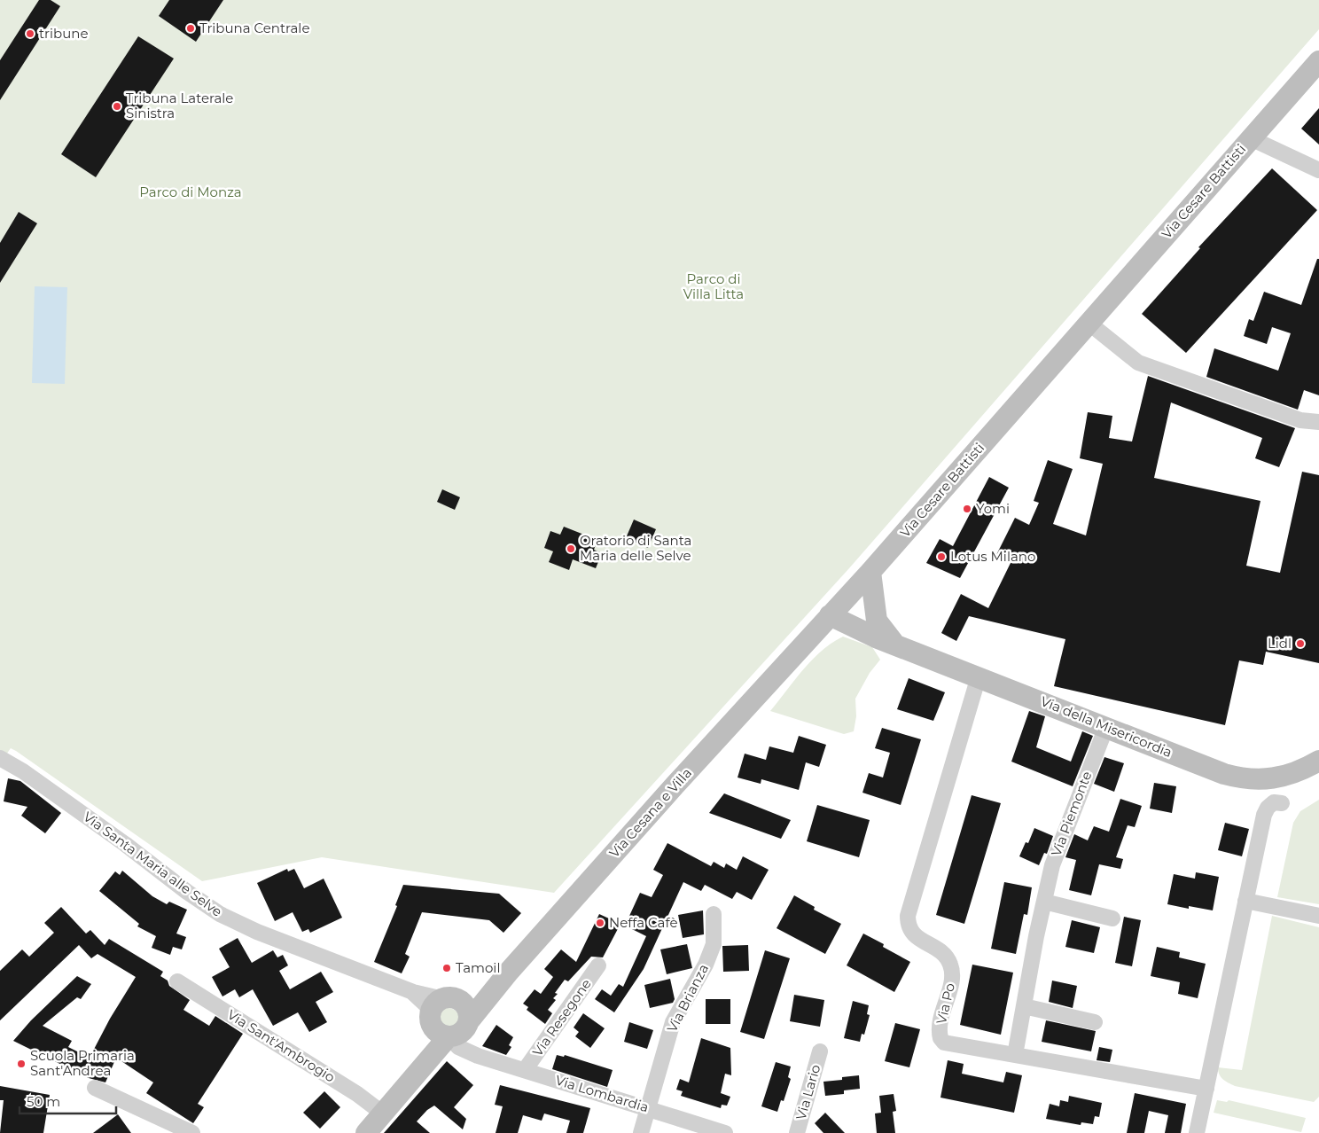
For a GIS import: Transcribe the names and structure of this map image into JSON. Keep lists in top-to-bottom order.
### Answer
{
  "streets": {
    "main road": ["Via Cesare Battisti", "Via della Misericordia", "Via Cesana e Villa"],
    "street": [
      "Via Piemonte",
      "Via Santa Maria alle Selve",
      "Via Brianza",
      "Via Po",
      "Via Resegone",
      "Via Sant'Ambrogio",
      "Via Lario",
      "Via Lombardia"
    ]
  },
  "crossings": [
    ["Via Cesare Battisti", "Via della Misericordia"],
    ["Via Cesare Battisti", "Via Cesana e Villa"],
    ["Via della Misericordia", "Via Piemonte"],
    ["Via della Misericordia", "Via Po"],
    ["Via Cesana e Villa", "Via Santa Maria alle Selve"],
    ["Via Cesana e Villa", "Via Sant'Ambrogio"],
    ["Via Cesana e Villa", "Via Lombardia"],
    ["Via Piemonte", "Via Po"],
    ["Via Santa Maria alle Selve", "Via Lombardia"],
    ["Via Brianza", "Via Lombardia"],
    ["Via Resegone", "Via Lombardia"]
  ],
  "parks": ["Parco di Monza", "Parco di Villa Litta"],
  "places": [
    "Tribuna Centrale",
    "tribune",
    "Tribuna Laterale Sinistra",
    "Yomi",
    "Oratorio di Santa Maria delle Selve",
    "Lotus Milano",
    "Lidl",
    "Neffa Cafè",
    "Tamoil",
    "Scuola Primaria Sant'Andrea"
  ],
  "scale_bar": "50 m"
}
